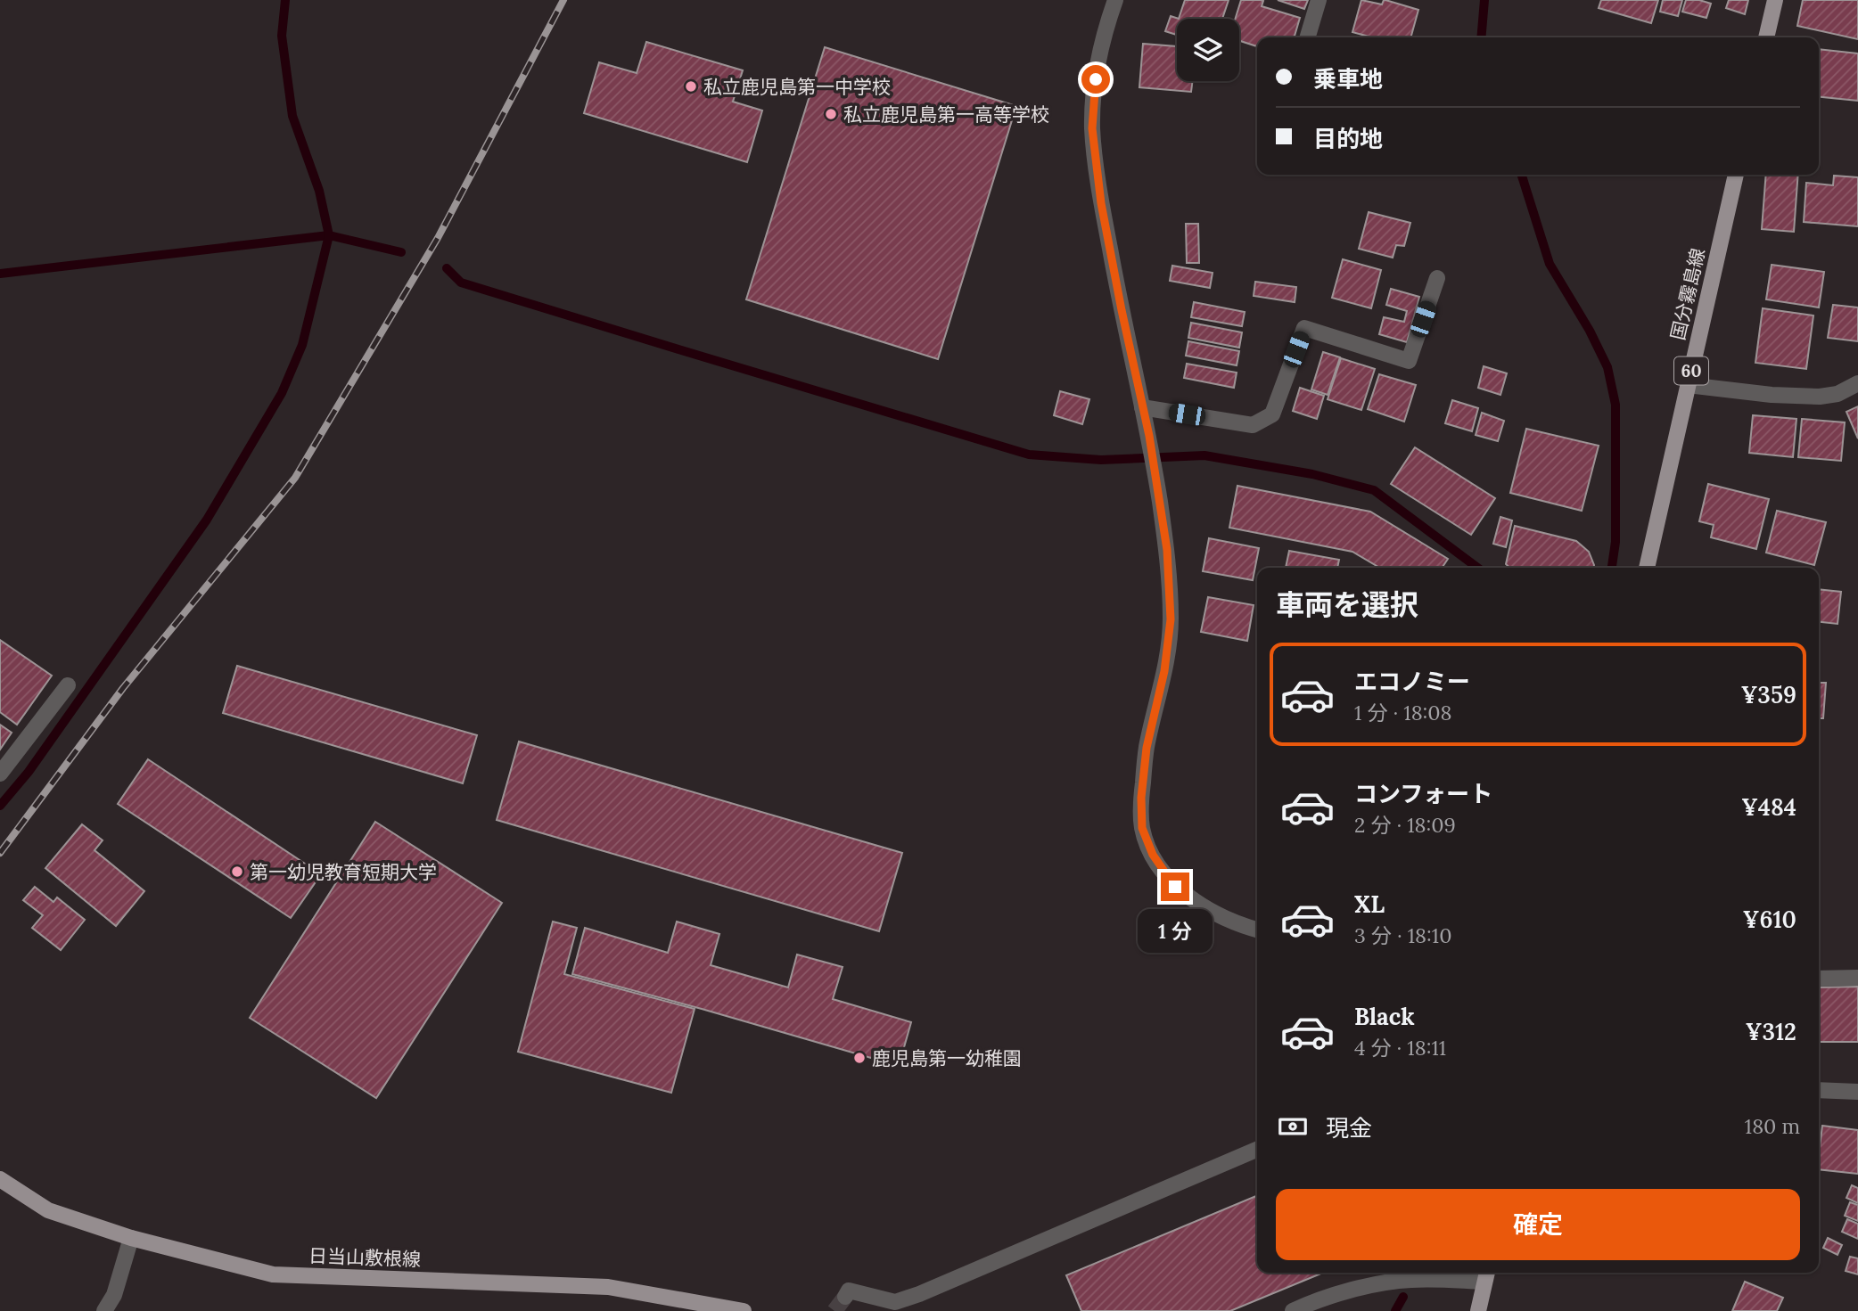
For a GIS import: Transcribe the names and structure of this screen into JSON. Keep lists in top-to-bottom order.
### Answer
{
  "streets": {
    "main road": ["国分霧島線", "60", "日当山敷根線"]
  },
  "places": [
    "私立鹿児島第一中学校",
    "私立鹿児島第一高等学校",
    "第一幼児教育短期大学",
    "鹿児島第一幼稚園"
  ],
  "page": {
    "banner": ["乗車地", "目的地"],
    "heading": "車両を選択",
    "list": [
      {
        "name": "エコノミー",
        "note": "1 分 · 18:08",
        "value": "¥359"
      },
      {
        "name": "コンフォート",
        "note": "2 分 · 18:09",
        "value": "¥484"
      },
      {
        "name": "XL",
        "note": "3 分 · 18:10",
        "value": "¥610"
      },
      {
        "name": "Black",
        "note": "4 分 · 18:11",
        "value": "¥312"
      }
    ],
    "bubble": "1 分",
    "pay": ["現金", "180 m"],
    "buttons": "確定"
  }
}
